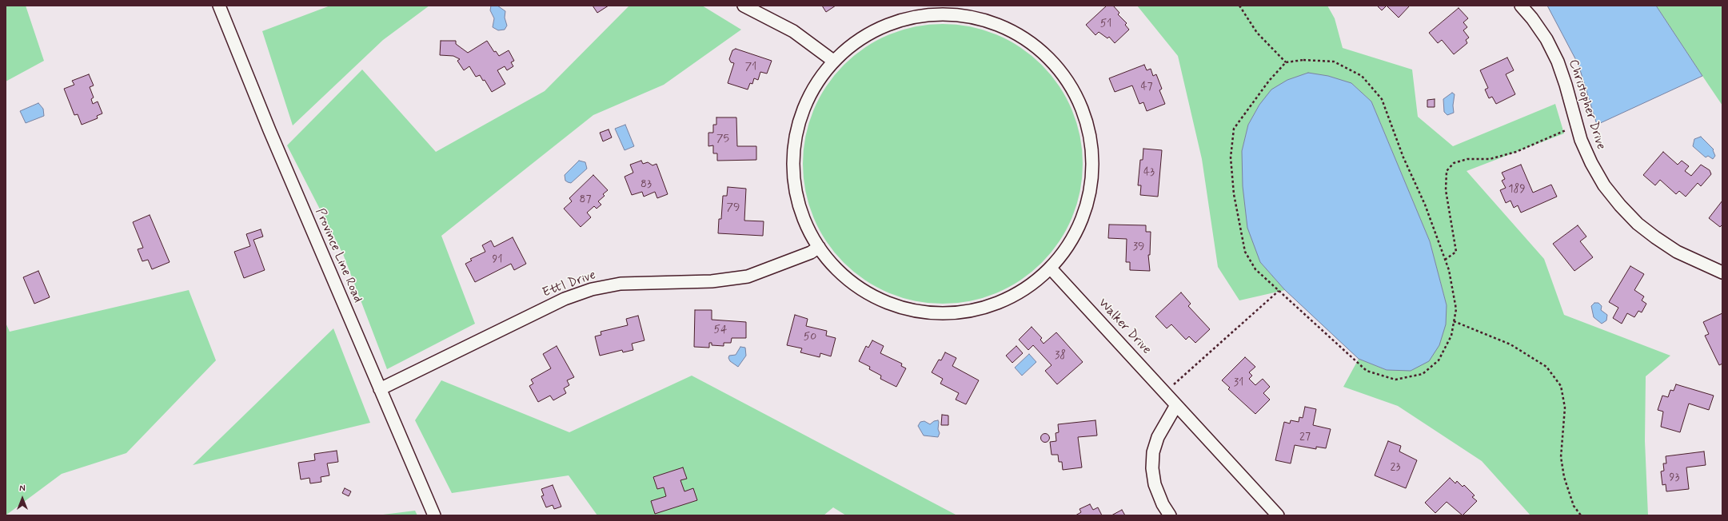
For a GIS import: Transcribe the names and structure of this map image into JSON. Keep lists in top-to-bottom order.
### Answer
{
  "streets": {
    "street": [
      "Christopher Drive",
      "Province Line Road",
      "Ettl Drive",
      "Walker Drive"
    ]
  },
  "crossings": [
    ["Province Line Road", "Ettl Drive"]
  ],
  "house_numbers": [
    "51",
    "71",
    "47",
    "75",
    "43",
    "83",
    "189",
    "87",
    "79",
    "39",
    "91",
    "54",
    "50",
    "38",
    "31",
    "27",
    "23",
    "93"
  ],
  "north": "top"
}
